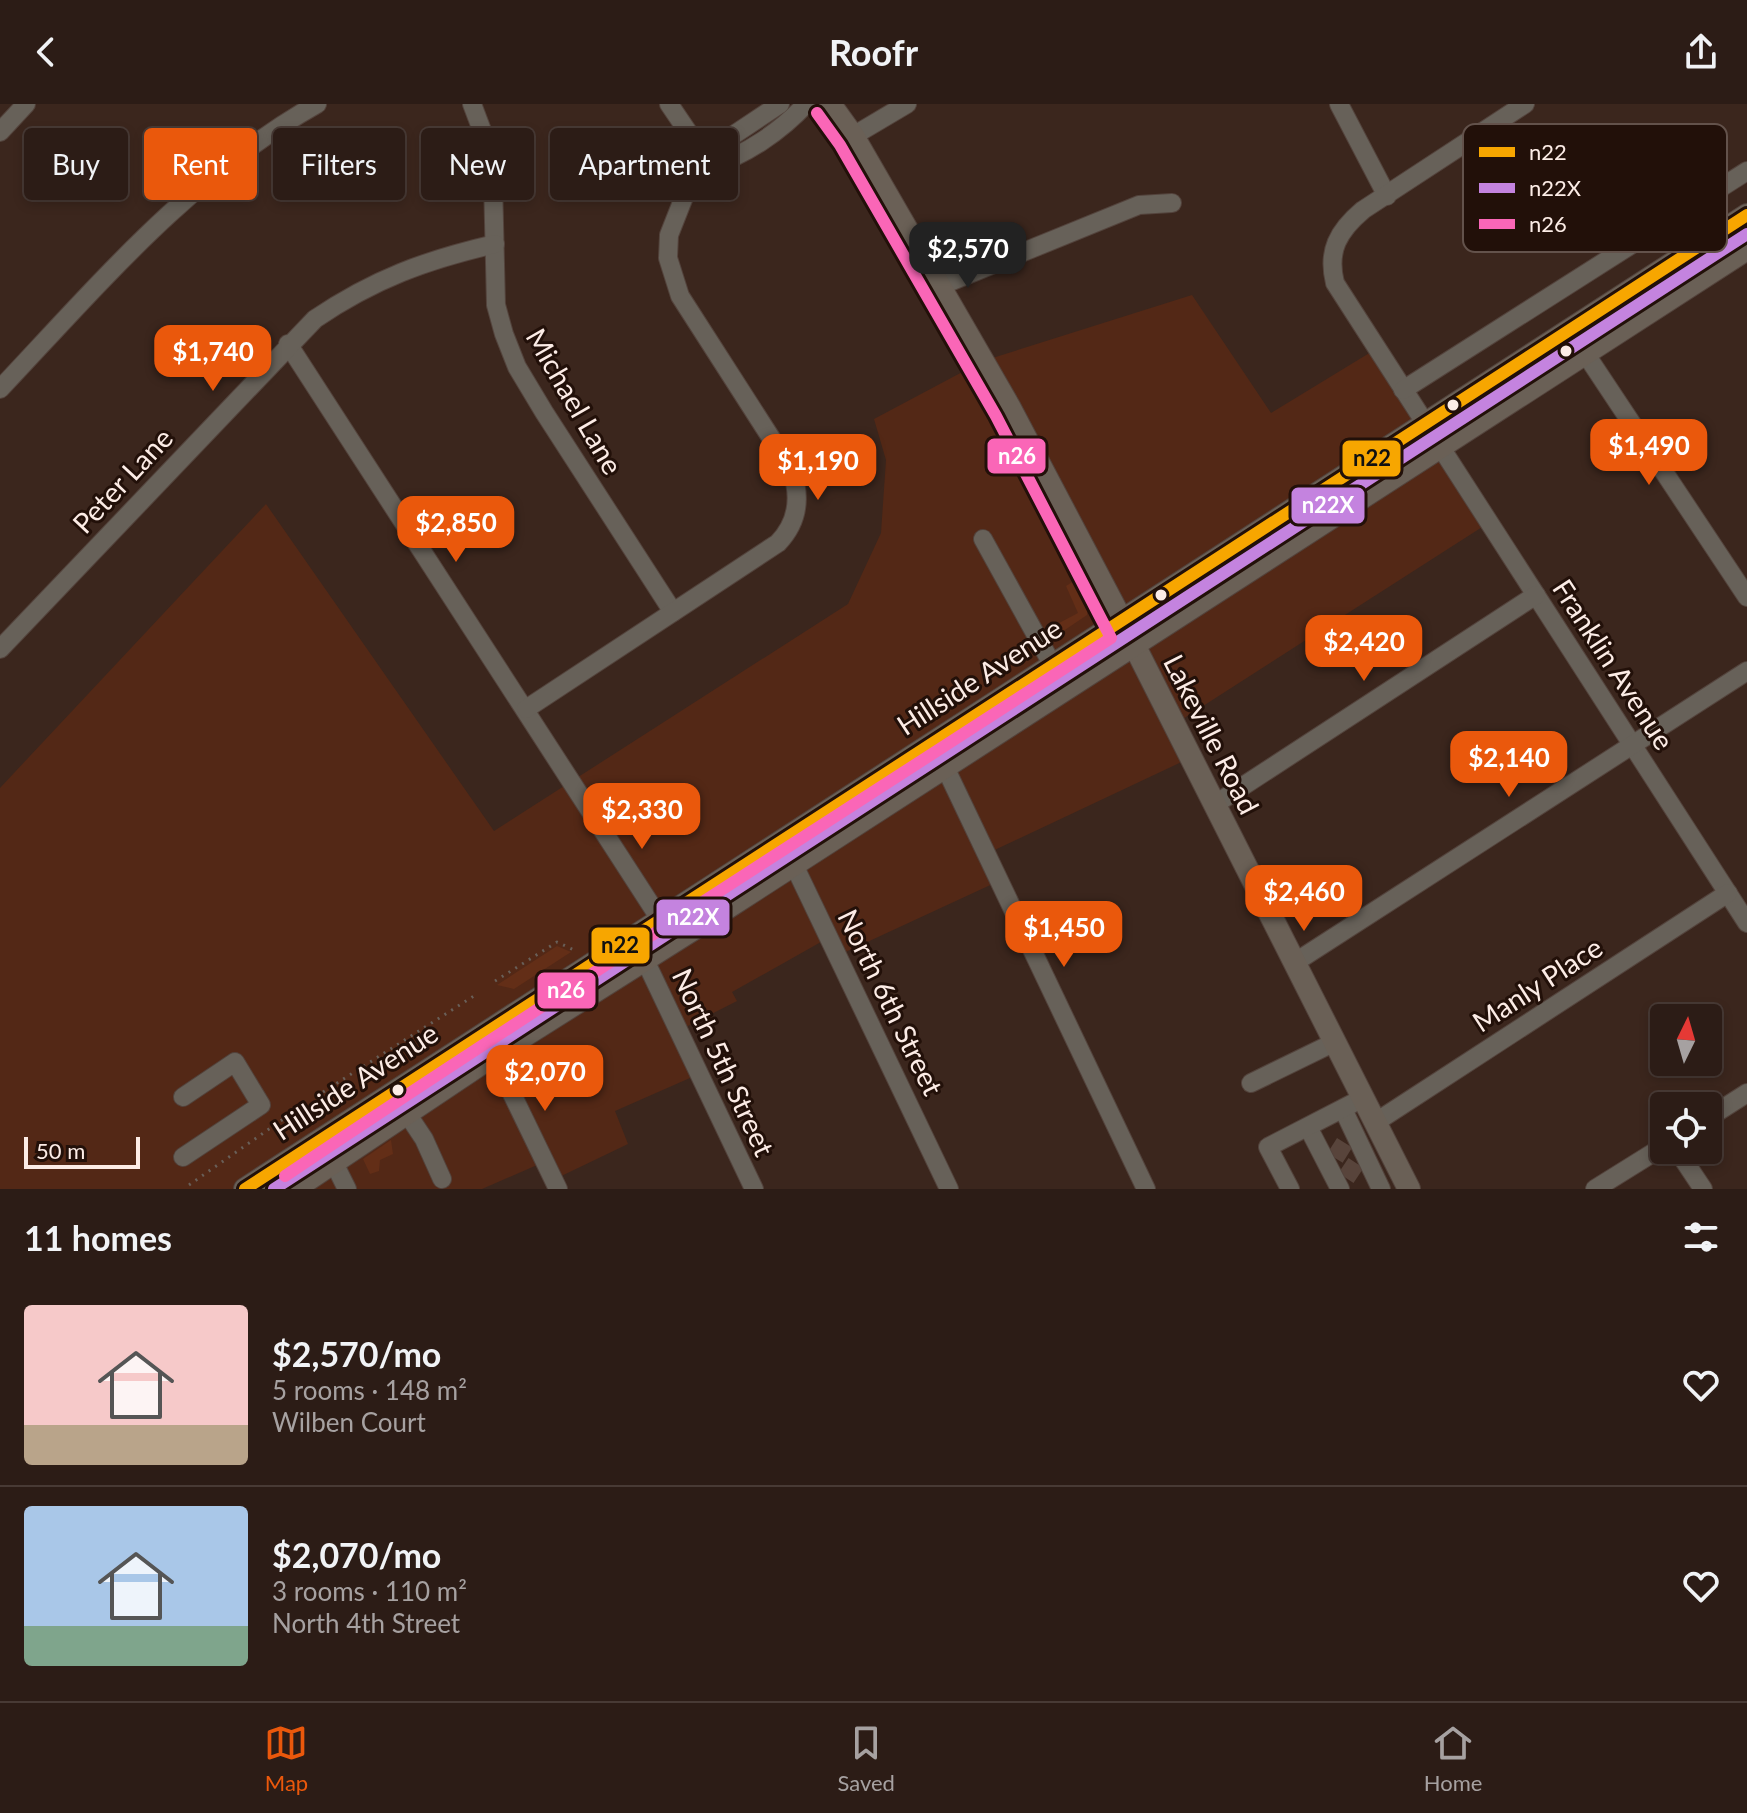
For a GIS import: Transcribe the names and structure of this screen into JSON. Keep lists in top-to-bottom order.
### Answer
{
  "streets": {
    "main road": ["Hillside Avenue", "Lakeville Road"],
    "street": [
      "Michael Lane",
      "Peter Lane",
      "Franklin Avenue",
      "Manly Place",
      "North 6th Street",
      "North 5th Street"
    ]
  },
  "crossings": [
    ["Michael Lane", "Peter Lane"],
    ["Franklin Avenue", "Hillside Avenue"],
    ["Franklin Avenue", "Manly Place"],
    ["Hillside Avenue", "Lakeville Road"],
    ["Hillside Avenue", "North 6th Street"],
    ["Hillside Avenue", "North 5th Street"],
    ["Lakeville Road", "Manly Place"]
  ],
  "lines": ["transit line n26", "transit line n22", "transit line n22X"],
  "legend": ["n22", "n22X", "n26"],
  "scale_bar": "50 m",
  "north": "top",
  "page": {
    "header": "Roofr",
    "chip": [
      "Buy",
      "Rent",
      "Filters",
      "New",
      "Apartment"
    ],
    "price": [
      "$2,570",
      "$1,740",
      "$1,490",
      "$1,190",
      "$2,850",
      "$2,420",
      "$2,140",
      "$2,330",
      "$2,460",
      "$1,450",
      "$2,070"
    ],
    "scale": "50 m",
    "heading": "11 homes",
    "list": [
      {
        "name": "$2,570/mo",
        "note": "5 rooms · 148 m² · Wilben Court"
      },
      {
        "name": "$2,070/mo",
        "note": "3 rooms · 110 m² · North 4th Street"
      }
    ],
    "tabs": ["Map", "Saved", "Home"]
  }
}
